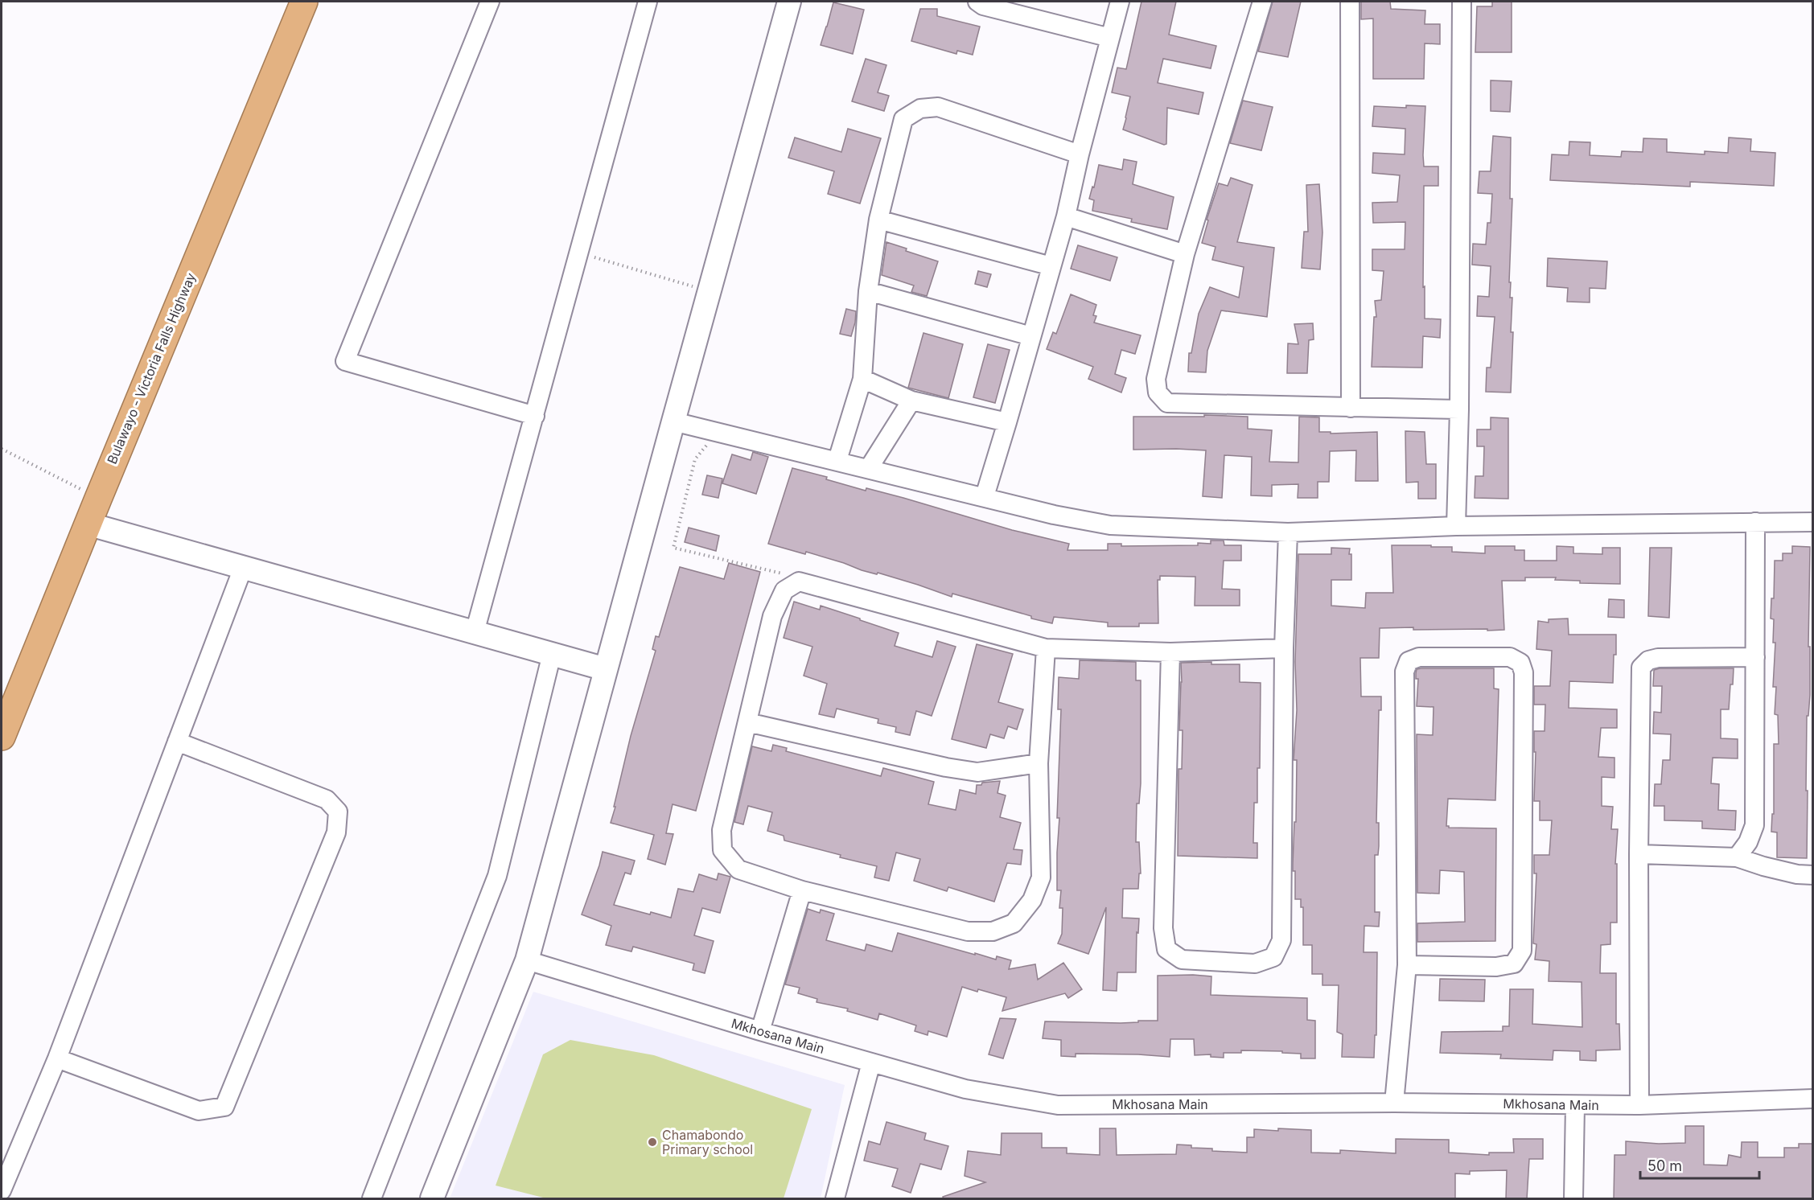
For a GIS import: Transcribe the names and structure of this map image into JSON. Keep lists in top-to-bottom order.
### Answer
{
  "streets": {
    "highway": ["Bulawayo - Victoria Falls Highway"],
    "street": ["Mkhosana Main"]
  },
  "places": ["Chamabondo Primary school"],
  "scale_bar": "50 m"
}
